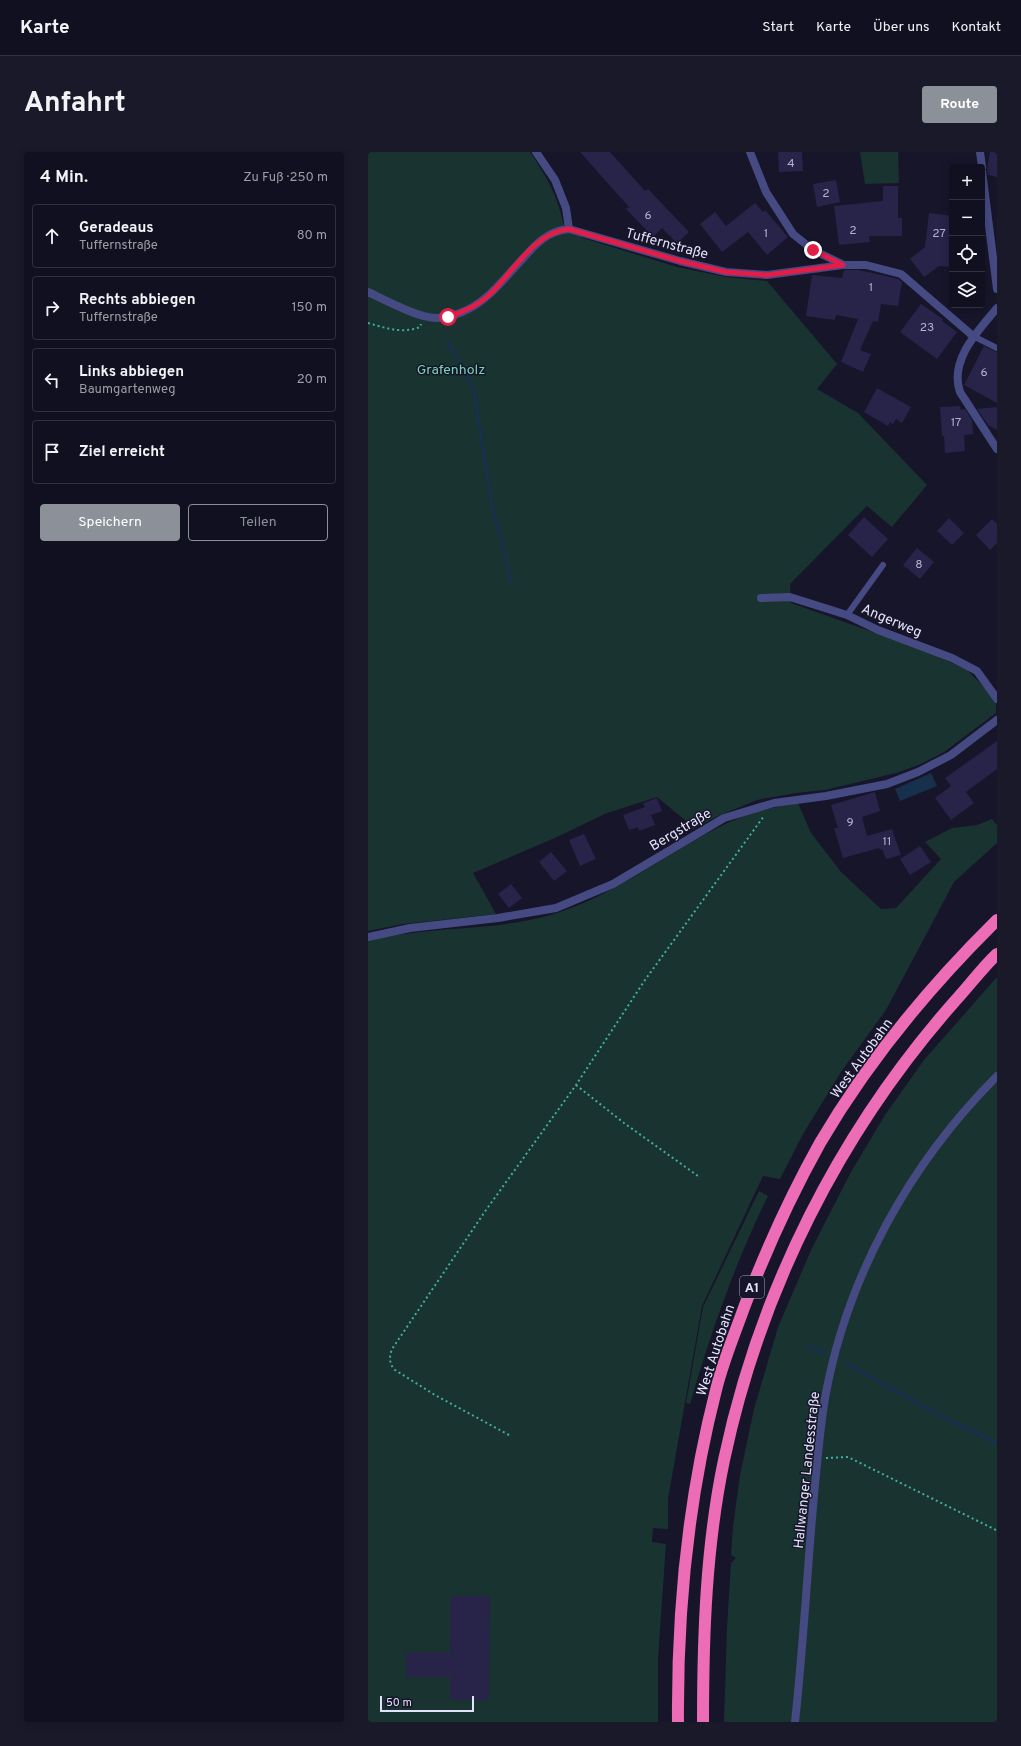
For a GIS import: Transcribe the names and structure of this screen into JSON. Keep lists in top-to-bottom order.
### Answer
{
  "streets": {
    "highway": ["West Autobahn", "A1"],
    "street": [
      "Tuffernstraße",
      "Angerweg",
      "Bergstraße",
      "Hallwanger Landesstraße"
    ]
  },
  "parks": ["Grafenholz"],
  "house_numbers": [
    "4",
    "2",
    "6",
    "2",
    "1",
    "27",
    "1",
    "23",
    "6",
    "17",
    "8",
    "9",
    "11"
  ],
  "scale_bar": "50 m",
  "page": {
    "header": "Karte",
    "nav": [
      "Start",
      "Karte",
      "Über uns",
      "Kontakt"
    ],
    "title": "Anfahrt",
    "buttons": [
      "Route",
      ["Speichern", "Teilen"]
    ],
    "heading": ["4 Min.", "Zu Fuß · 250 m"],
    "map_buttons": ["+", "−"],
    "list": [
      ["Geradeaus", "Tuffernstraße", "80 m"],
      ["Rechts abbiegen", "Tuffernstraße", "150 m"],
      ["Links abbiegen", "Baumgartenweg", "20 m"],
      "Ziel erreicht"
    ],
    "scale": "50 m"
  }
}
